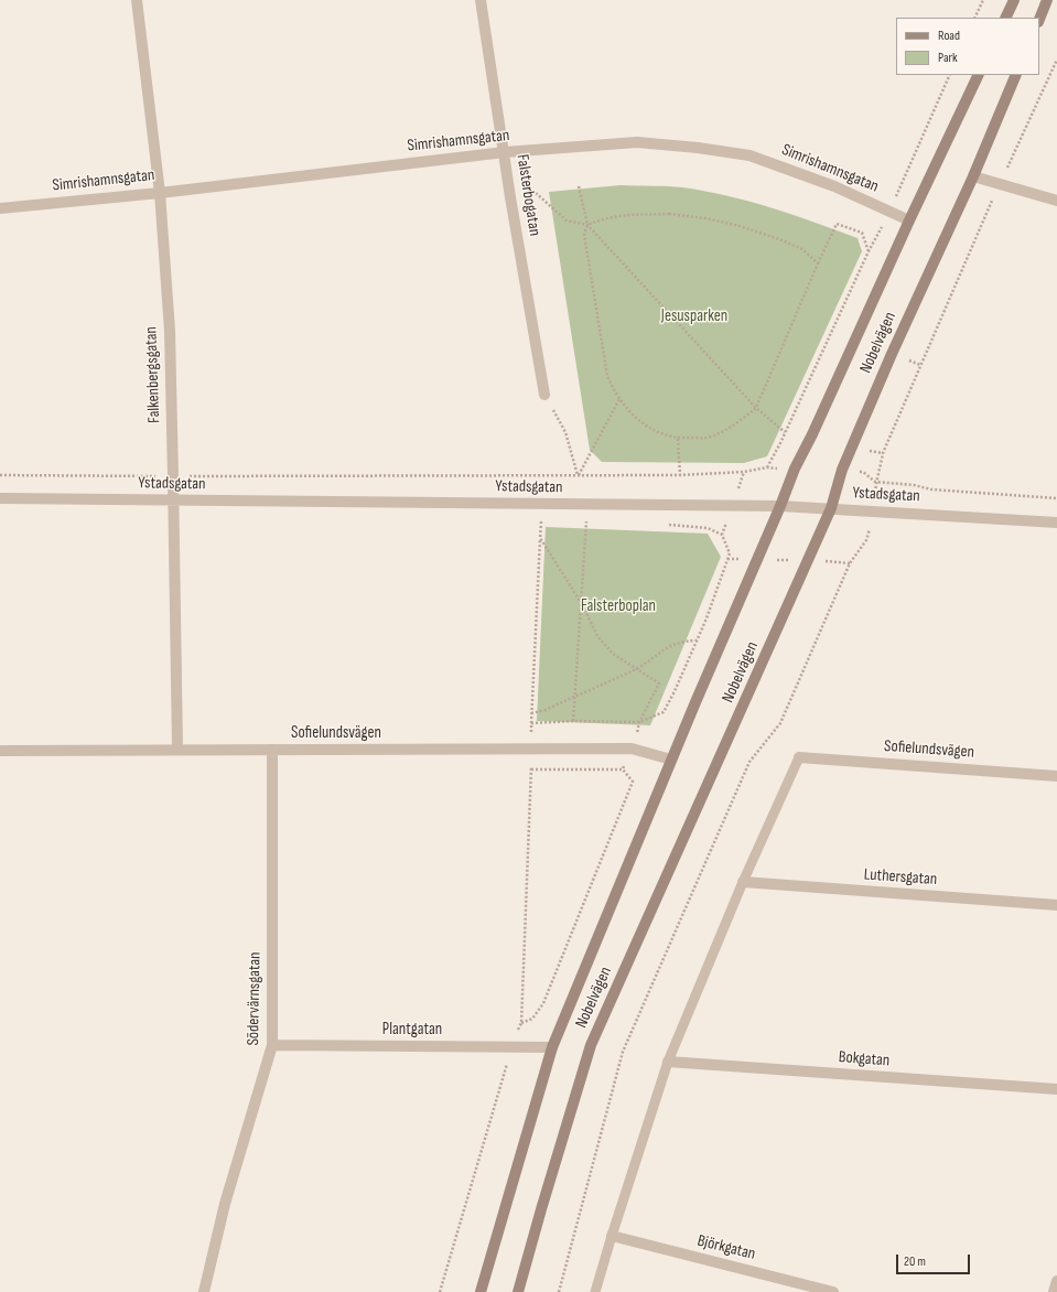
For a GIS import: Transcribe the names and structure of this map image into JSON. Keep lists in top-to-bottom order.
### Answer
{
  "streets": {
    "main road": ["Nobelvägen"],
    "street": [
      "Simrishamnsgatan",
      "Falsterbogatan",
      "Falkenbergsgatan",
      "Ystadsgatan",
      "Sofielundsvägen",
      "Luthersgatan",
      "Södervärnsgatan",
      "Plantgatan",
      "Bokgatan",
      "Björkgatan"
    ]
  },
  "crossings": [
    ["Simrishamnsgatan", "Falsterbogatan"],
    ["Simrishamnsgatan", "Nobelvägen"],
    ["Simrishamnsgatan", "Falkenbergsgatan"],
    ["Nobelvägen", "Ystadsgatan"],
    ["Nobelvägen", "Sofielundsvägen"],
    ["Nobelvägen", "Plantgatan"],
    ["Falkenbergsgatan", "Ystadsgatan"],
    ["Falkenbergsgatan", "Sofielundsvägen"],
    ["Sofielundsvägen", "Södervärnsgatan"],
    ["Södervärnsgatan", "Plantgatan"]
  ],
  "parks": ["Jesusparken", "Falsterboplan"],
  "legend": ["Road", "Park"],
  "scale_bar": "20 m"
}
